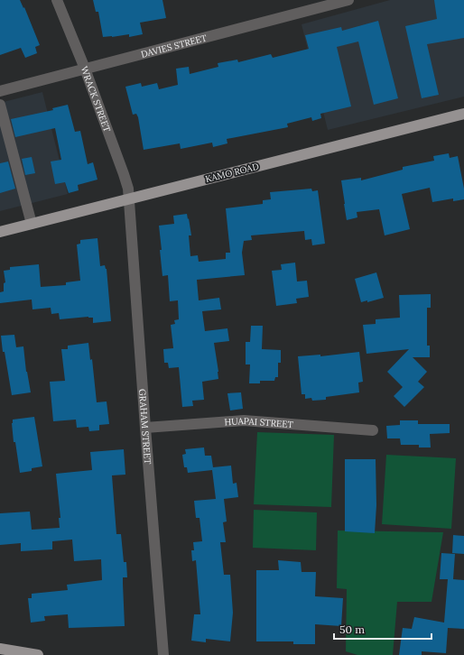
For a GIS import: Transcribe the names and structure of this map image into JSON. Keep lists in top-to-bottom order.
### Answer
{
  "streets": {
    "main road": ["KAMO ROAD"],
    "street": [
      "DAVIES STREET",
      "WRACK STREET",
      "HUAPAI STREET",
      "GRAHAM STREET"
    ]
  },
  "crossings": [
    ["DAVIES STREET", "WRACK STREET"],
    ["WRACK STREET", "KAMO ROAD"],
    ["WRACK STREET", "GRAHAM STREET"],
    ["KAMO ROAD", "GRAHAM STREET"],
    ["HUAPAI STREET", "GRAHAM STREET"]
  ],
  "scale_bar": "50 m"
}
